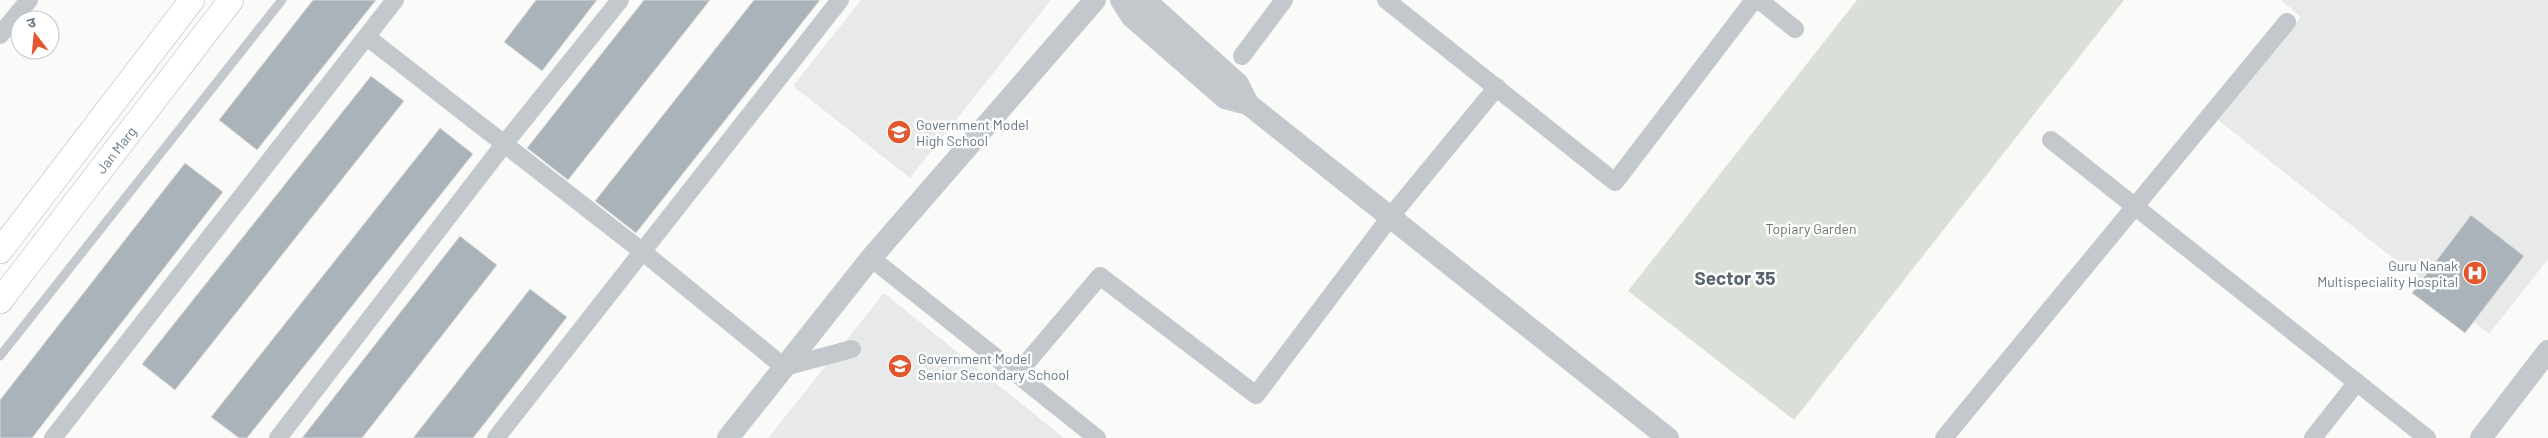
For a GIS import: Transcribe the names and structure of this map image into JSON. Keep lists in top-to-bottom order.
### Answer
{
  "streets": {
    "main road": ["Jan Marg"]
  },
  "districts": ["Sector 35"],
  "parks": ["Topiary Garden"],
  "places": {
    "school or university": ["Government Model High School", "Government Model Senior Secondary School"],
    "hospital": ["Guru Nanak Multispeciality Hospital"]
  },
  "north": "top"
}
